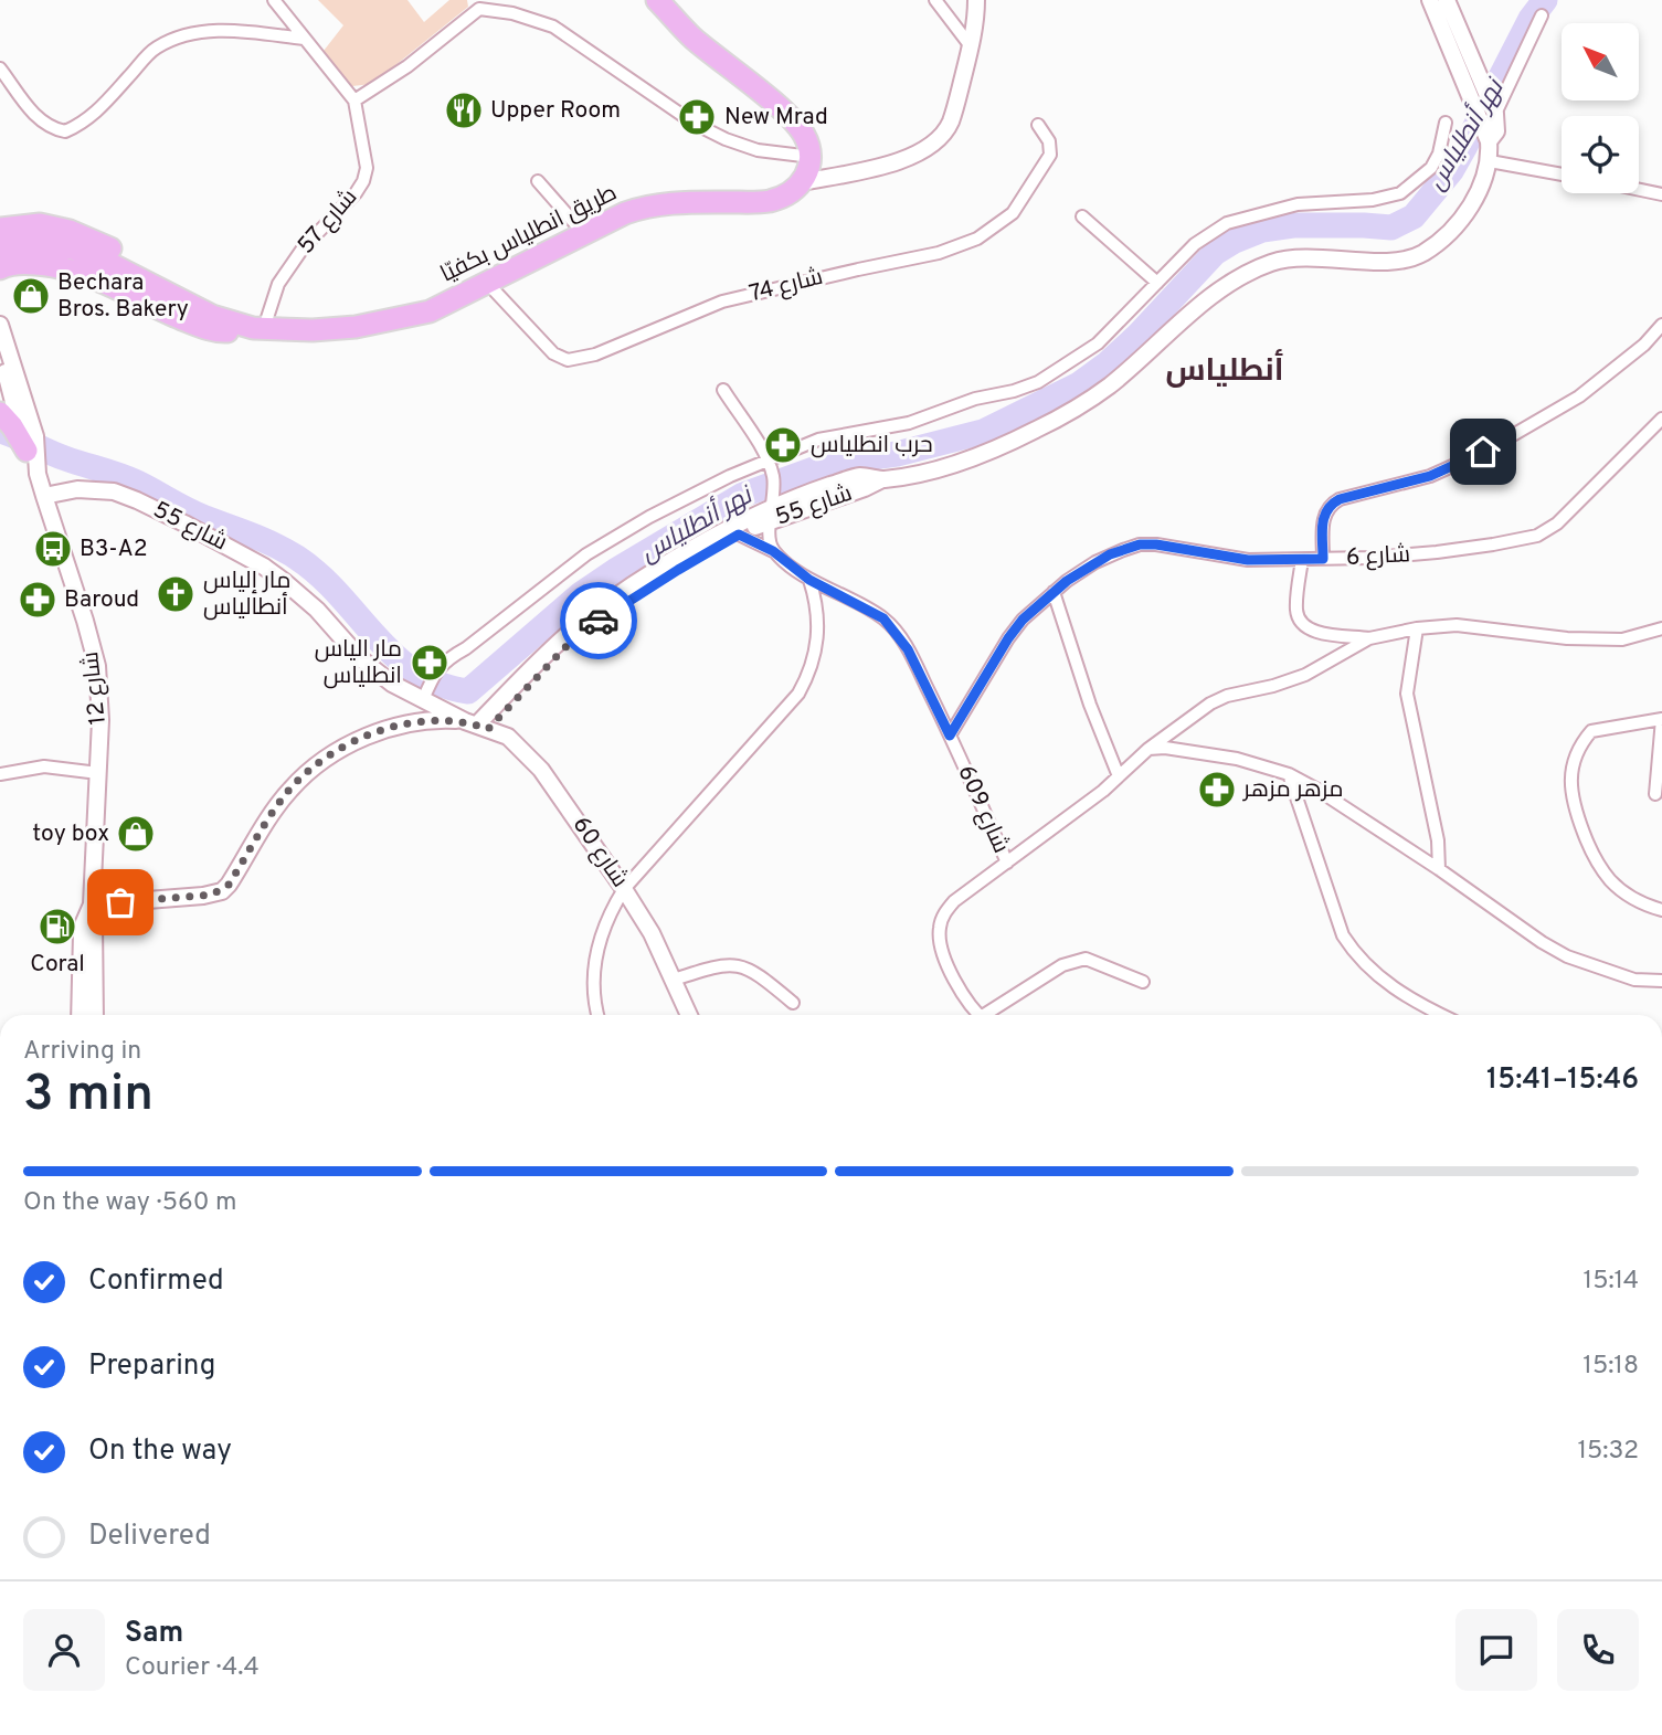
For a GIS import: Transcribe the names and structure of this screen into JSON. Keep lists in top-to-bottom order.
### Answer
{
  "streets": {
    "highway": ["طريق انطلياس بكفيّا"],
    "street": [
      "شارع 57",
      "شارع 74",
      "شارع 55",
      "شارع 6",
      "شارع 12",
      "شارع 609",
      "شارع 60"
    ]
  },
  "crossings": [
    ["شارع 57", "طريق انطلياس بكفيّا"],
    ["طريق انطلياس بكفيّا", "شارع 74"],
    ["شارع 55", "شارع 12"],
    ["شارع 55", "شارع 609"],
    ["شارع 55", "شارع 60"],
    ["شارع 6", "شارع 609"]
  ],
  "districts": ["أنطلياس"],
  "water": ["نهر أنطلياس"],
  "places": {
    "restaurant": ["Upper Room"],
    "pharmacy": [
      "New Mrad",
      "حرب انطلياس",
      "Baroud",
      "مار الياس انطلياس",
      "مزهر مزهر"
    ],
    "shop": ["Bechara Bros. Bakery", "toy box"],
    "bus stop": ["B3-A2"],
    "church": ["مار إلياس أنطالياس"],
    "fuel station": ["Coral"]
  },
  "north": "top left",
  "page": {
    "heading": ["3 min", "Arriving in", "15:41–15:46"],
    "panel": ["Sam", "Courier · 4.4"],
    "bar": "On the way · 560 m",
    "list": [
      ["Confirmed", "15:14"],
      ["Preparing", "15:18"],
      ["On the way", "15:32"],
      "Delivered"
    ]
  }
}
